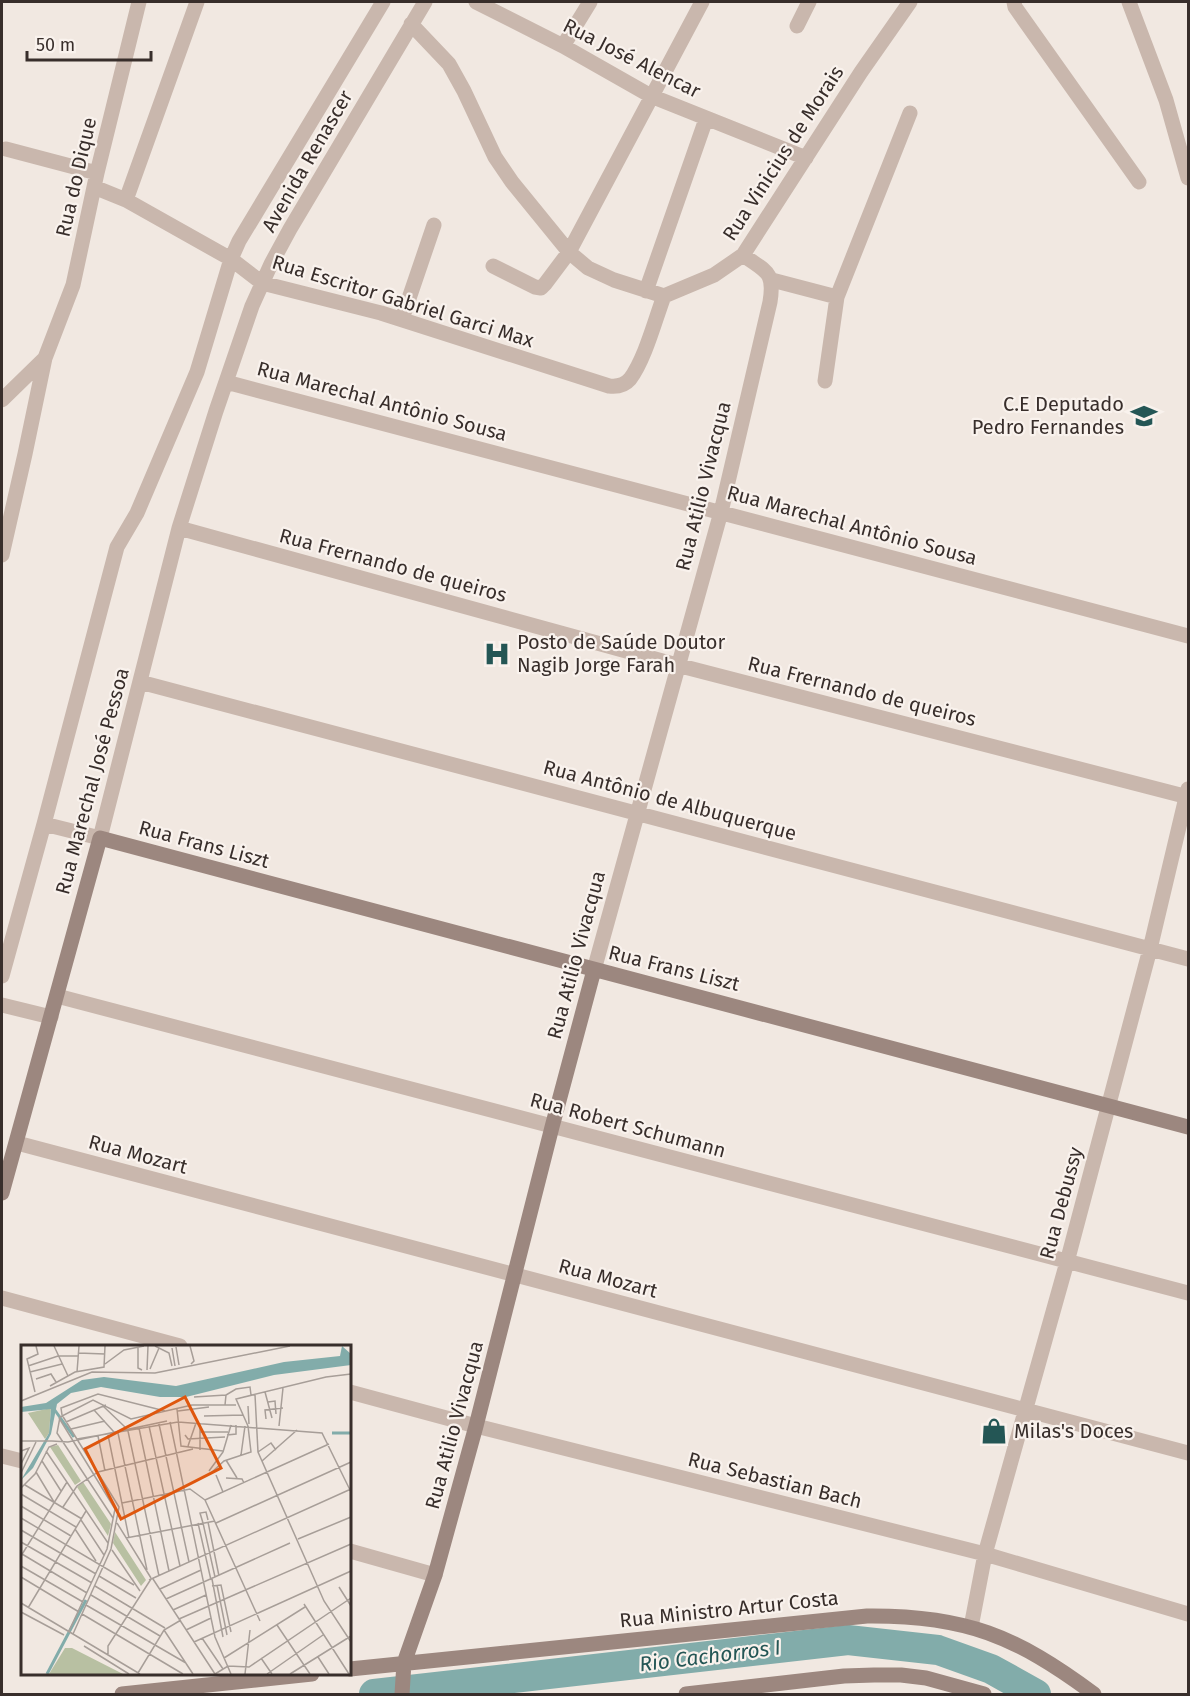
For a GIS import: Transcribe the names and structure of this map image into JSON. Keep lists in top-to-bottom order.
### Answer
{
  "streets": {
    "street": [
      "Rua José Alencar",
      "Rua Vinicius de Morais",
      "Avenida Renascer",
      "Rua do Dique",
      "Rua Escritor Gabriel Garci Max",
      "Rua Marechal Antônio Sousa",
      "Rua Atilio Vivacqua",
      "Rua Frernando de queiros",
      "Rua Marechal José Pessoa",
      "Rua Antônio de Albuquerque",
      "Rua Frans Liszt",
      "Rua Robert Schumann",
      "Rua Mozart",
      "Rua Debussy",
      "Rua Sebastian Bach",
      "Rua Ministro Artur Costa"
    ]
  },
  "crossings": [
    ["Rua José Alencar", "Rua Vinicius de Morais"],
    ["Rua Vinicius de Morais", "Rua Escritor Gabriel Garci Max"],
    ["Avenida Renascer", "Rua Escritor Gabriel Garci Max"],
    ["Avenida Renascer", "Rua Marechal Antônio Sousa"],
    ["Avenida Renascer", "Rua Marechal José Pessoa"],
    ["Rua do Dique", "Rua Escritor Gabriel Garci Max"],
    ["Rua Marechal Antônio Sousa", "Rua Atilio Vivacqua"],
    ["Rua Marechal Antônio Sousa", "Rua Marechal José Pessoa"],
    ["Rua Atilio Vivacqua", "Rua Frernando de queiros"],
    ["Rua Atilio Vivacqua", "Rua Antônio de Albuquerque"],
    ["Rua Atilio Vivacqua", "Rua Frans Liszt"],
    ["Rua Atilio Vivacqua", "Rua Robert Schumann"],
    ["Rua Atilio Vivacqua", "Rua Mozart"],
    ["Rua Atilio Vivacqua", "Rua Sebastian Bach"],
    ["Rua Atilio Vivacqua", "Rua Ministro Artur Costa"],
    ["Rua Frernando de queiros", "Rua Marechal José Pessoa"],
    ["Rua Frernando de queiros", "Rua Debussy"],
    ["Rua Marechal José Pessoa", "Rua Antônio de Albuquerque"],
    ["Rua Marechal José Pessoa", "Rua Frans Liszt"],
    ["Rua Marechal José Pessoa", "Rua Robert Schumann"],
    ["Rua Marechal José Pessoa", "Rua Mozart"],
    ["Rua Antônio de Albuquerque", "Rua Debussy"],
    ["Rua Frans Liszt", "Rua Debussy"],
    ["Rua Robert Schumann", "Rua Debussy"],
    ["Rua Mozart", "Rua Debussy"],
    ["Rua Debussy", "Rua Sebastian Bach"],
    ["Rua Debussy", "Rua Ministro Artur Costa"]
  ],
  "water": ["Rio Cachorros I"],
  "places": {
    "school or university": ["C.E Deputado Pedro Fernandes"],
    "hospital": ["Posto de Saúde Doutor Nagib Jorge Farah"],
    "shop": ["Milas's Doces"]
  },
  "scale_bar": "50 m"
}
